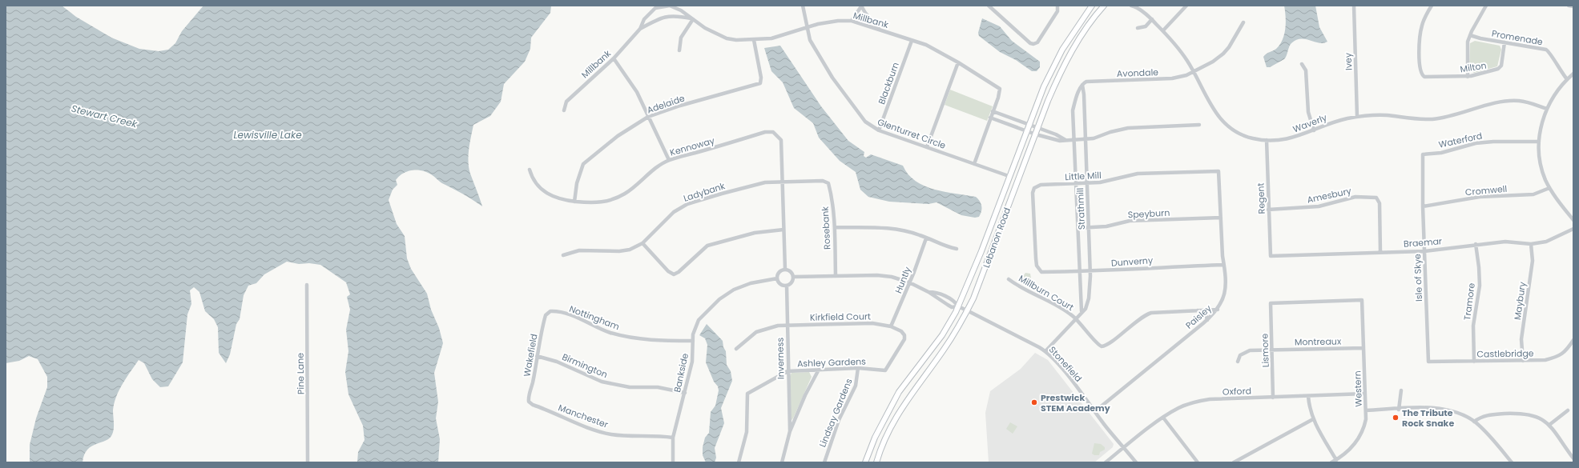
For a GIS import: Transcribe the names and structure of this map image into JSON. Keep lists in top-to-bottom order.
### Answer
{
  "streets": {
    "main road": ["Lebanon Road"],
    "street": [
      "Millbank",
      "Promenade",
      "Ivey",
      "Milton",
      "Avondale",
      "Blackburn",
      "Adelaide",
      "Waverly",
      "Glenturret Circle",
      "Waterford",
      "Kennoway",
      "Little Mill",
      "Cromwell",
      "Ladybank",
      "Amesbury",
      "Regent",
      "Strathmill",
      "Speyburn",
      "Rosebank",
      "Braemar",
      "Dunverny",
      "Isle of Skye",
      "Huntly",
      "Millburn Court",
      "Maybury",
      "Tramore",
      "Kirkfield Court",
      "Paisley",
      "Nottingham",
      "Montreaux",
      "Lismore",
      "Castlebridge",
      "Wakefield",
      "Inverness",
      "Ashley Gardens",
      "Stonefield",
      "Birmington",
      "Bankside",
      "Pine Lane",
      "Western",
      "Oxford",
      "Lindsay Gardens",
      "Manchester"
    ]
  },
  "crossings": [
    ["Millbank", "Blackburn"],
    ["Millbank", "Adelaide"],
    ["Millbank", "Glenturret Circle"],
    ["Promenade", "Milton"],
    ["Ivey", "Waverly"],
    ["Avondale", "Waverly"],
    ["Avondale", "Strathmill"],
    ["Blackburn", "Glenturret Circle"],
    ["Adelaide", "Kennoway"],
    ["Waverly", "Regent"],
    ["Glenturret Circle", "Lebanon Road"],
    ["Waterford", "Isle of Skye"],
    ["Kennoway", "Ladybank"],
    ["Little Mill", "Strathmill"],
    ["Little Mill", "Dunverny"],
    ["Little Mill", "Paisley"],
    ["Cromwell", "Isle of Skye"],
    ["Ladybank", "Rosebank"],
    ["Amesbury", "Regent"],
    ["Amesbury", "Braemar"],
    ["Regent", "Braemar"],
    ["Strathmill", "Speyburn"],
    ["Strathmill", "Dunverny"],
    ["Strathmill", "Millburn Court"],
    ["Strathmill", "Stonefield"],
    ["Speyburn", "Paisley"],
    ["Lebanon Road", "Stonefield"],
    ["Braemar", "Isle of Skye"],
    ["Braemar", "Maybury"],
    ["Braemar", "Tramore"],
    ["Dunverny", "Paisley"],
    ["Isle of Skye", "Castlebridge"],
    ["Huntly", "Kirkfield Court"],
    ["Maybury", "Castlebridge"],
    ["Tramore", "Castlebridge"],
    ["Kirkfield Court", "Inverness"],
    ["Kirkfield Court", "Ashley Gardens"],
    ["Paisley", "Stonefield"],
    ["Nottingham", "Wakefield"],
    ["Nottingham", "Bankside"],
    ["Montreaux", "Lismore"],
    ["Montreaux", "Western"],
    ["Lismore", "Western"],
    ["Lismore", "Oxford"],
    ["Wakefield", "Birmington"],
    ["Wakefield", "Manchester"],
    ["Inverness", "Ashley Gardens"],
    ["Inverness", "Bankside"],
    ["Ashley Gardens", "Lindsay Gardens"],
    ["Stonefield", "Oxford"],
    ["Birmington", "Bankside"],
    ["Bankside", "Manchester"],
    ["Western", "Oxford"]
  ],
  "water": ["Stewart Creek", "Lewisville Lake"],
  "places": ["Prestwick STEM Academy", "The Tribute Rock Snake"]
}
